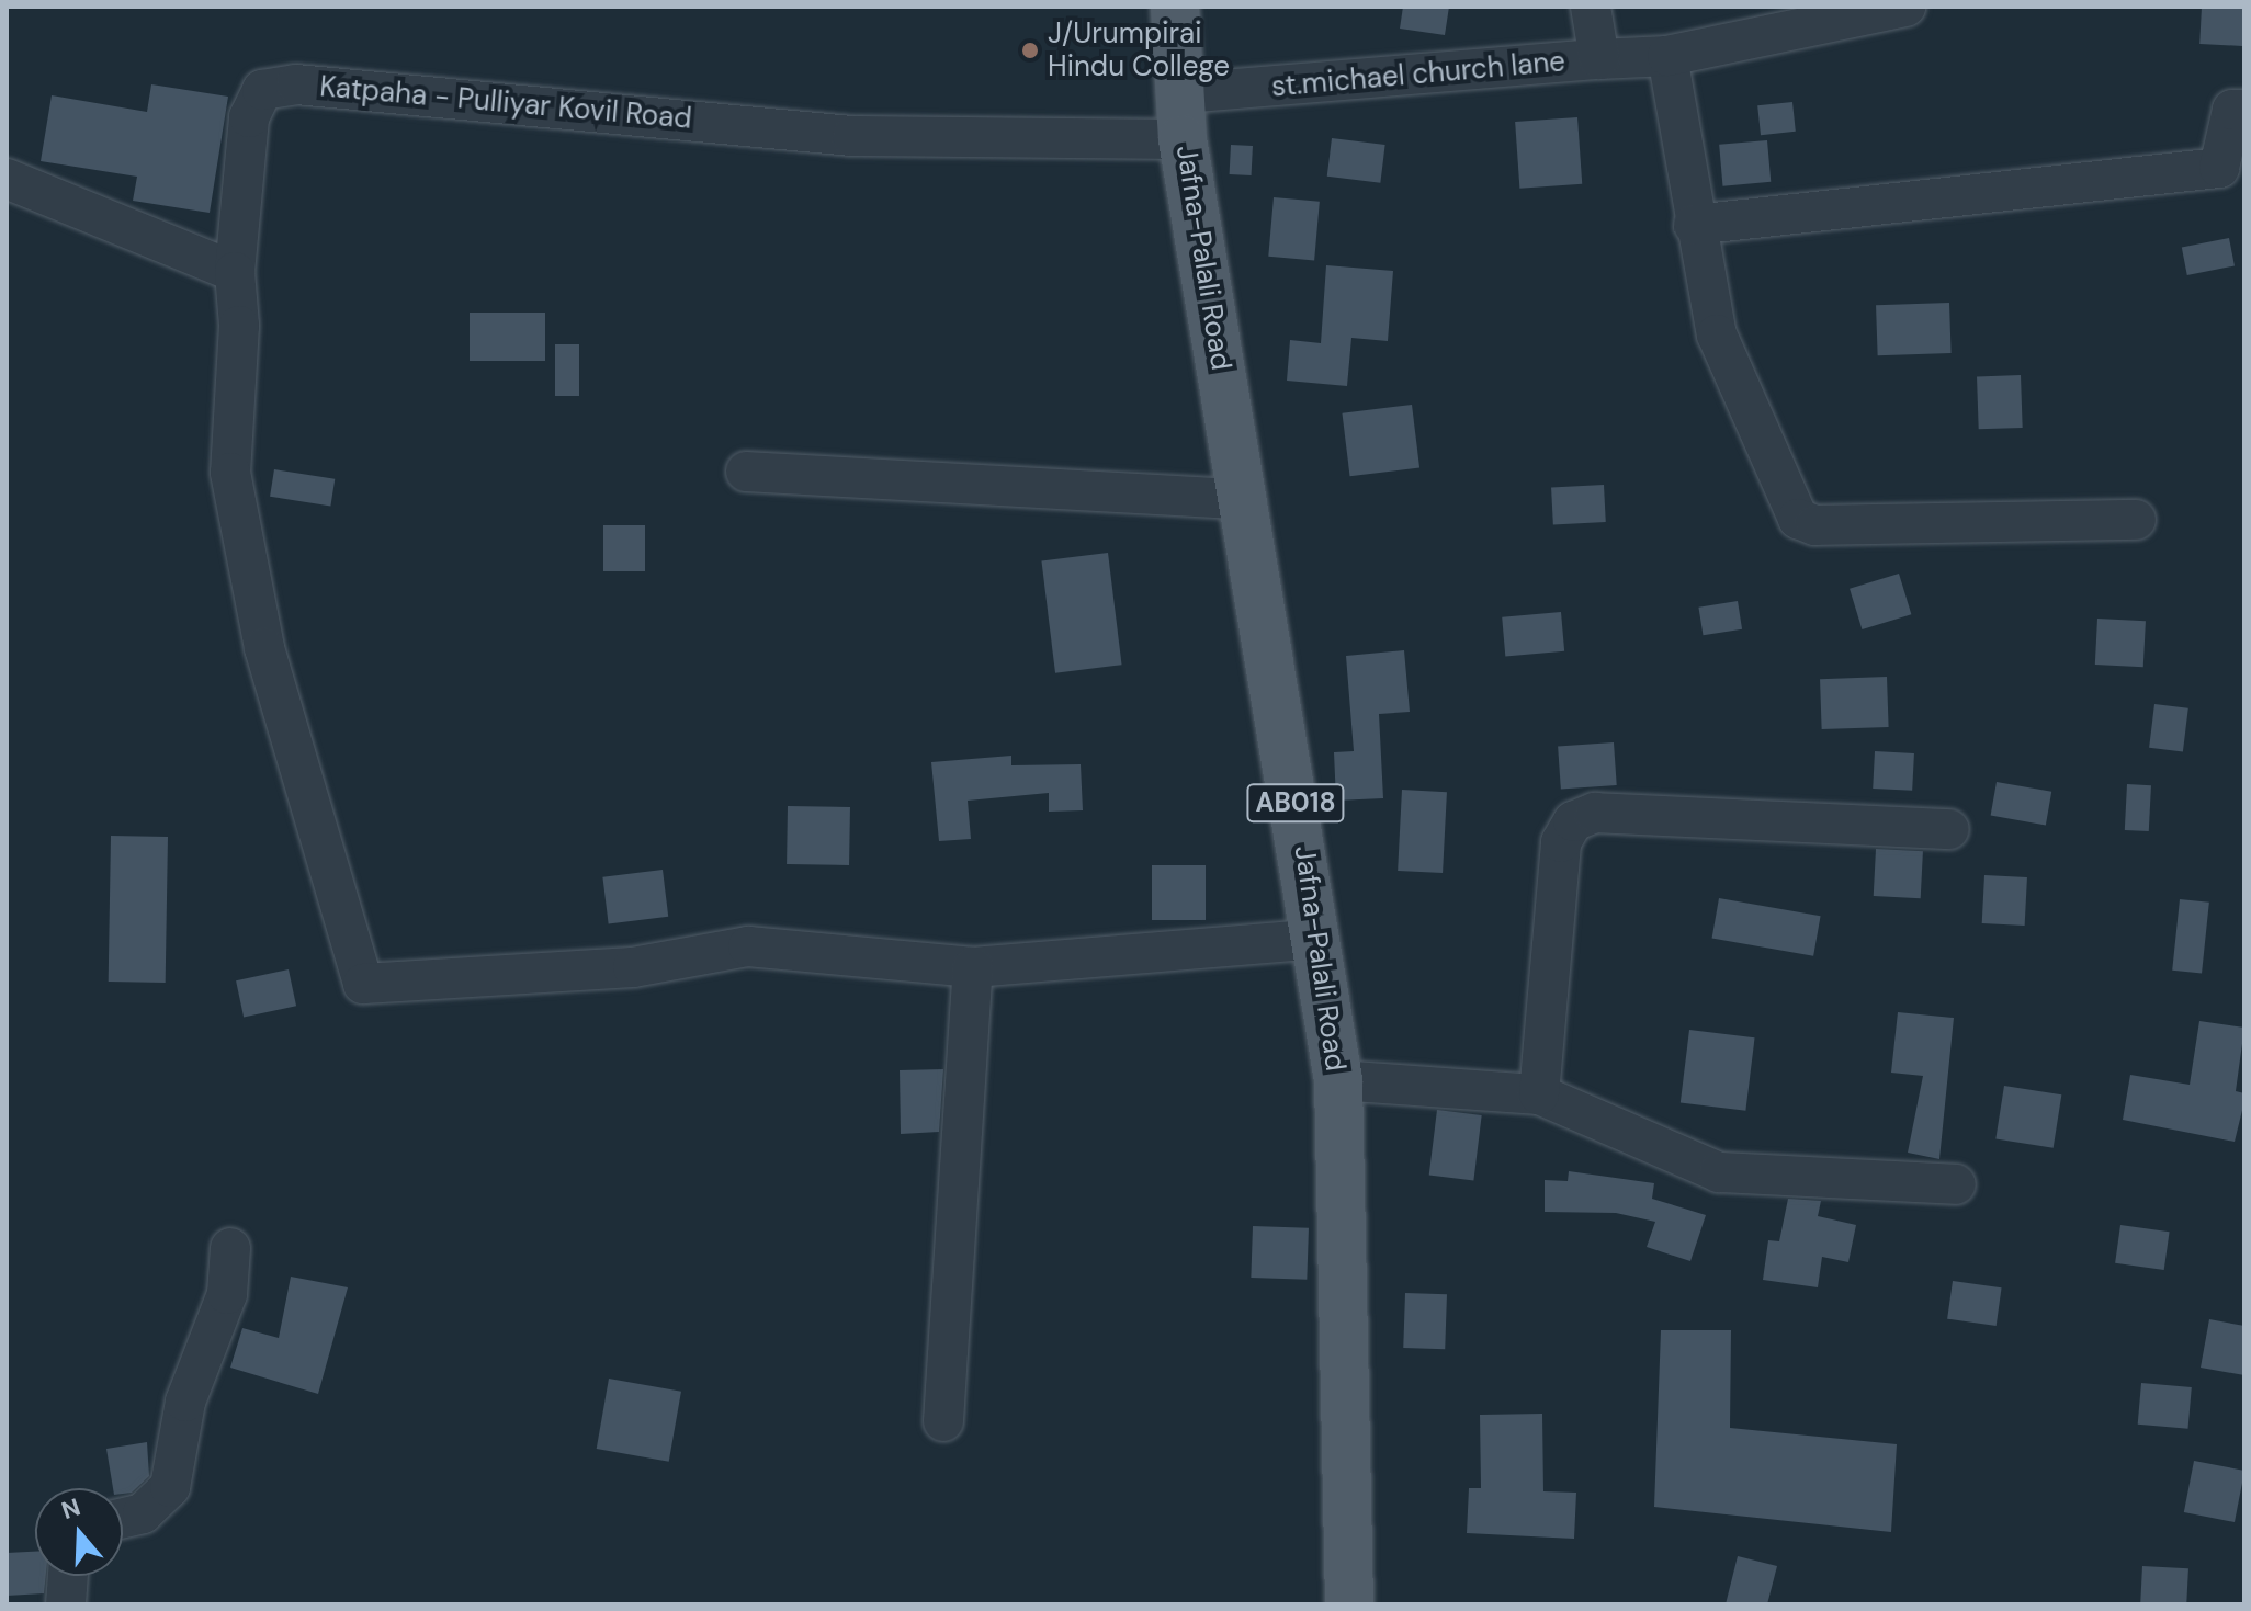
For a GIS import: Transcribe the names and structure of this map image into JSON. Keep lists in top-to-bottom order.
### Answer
{
  "streets": {
    "main road": ["Jafna-Palali Road", "AB018"],
    "street": ["st.michael church lane", "Katpaha - Pulliyar Kovil Road"]
  },
  "crossings": [
    ["st.michael church lane", "Katpaha - Pulliyar Kovil Road"],
    ["st.michael church lane", "Jafna-Palali Road"],
    ["Katpaha - Pulliyar Kovil Road", "Jafna-Palali Road"]
  ],
  "places": ["J/Urumpirai Hindu College"],
  "north": "top"
}
